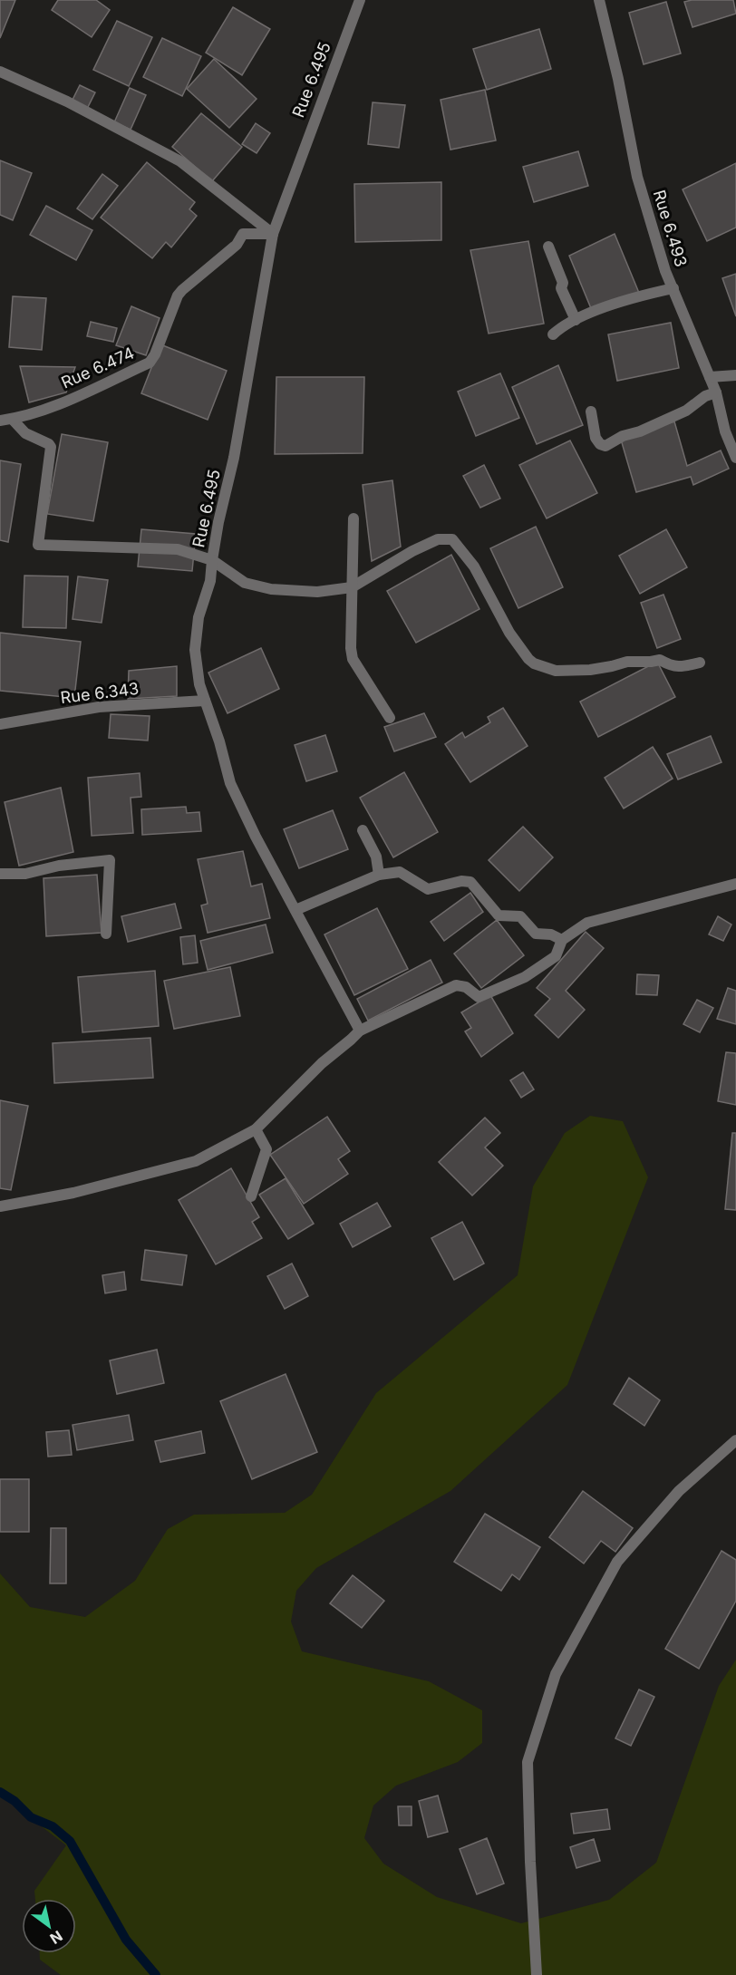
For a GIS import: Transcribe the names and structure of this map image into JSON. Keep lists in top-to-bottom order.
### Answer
{
  "streets": {
    "street": [
      "Rue 6.495",
      "Rue 6.493",
      "Rue 6.474",
      "Rue 6.343"
    ]
  },
  "crossings": [
    ["Rue 6.495", "Rue 6.474"]
  ],
  "north": "bottom right"
}
